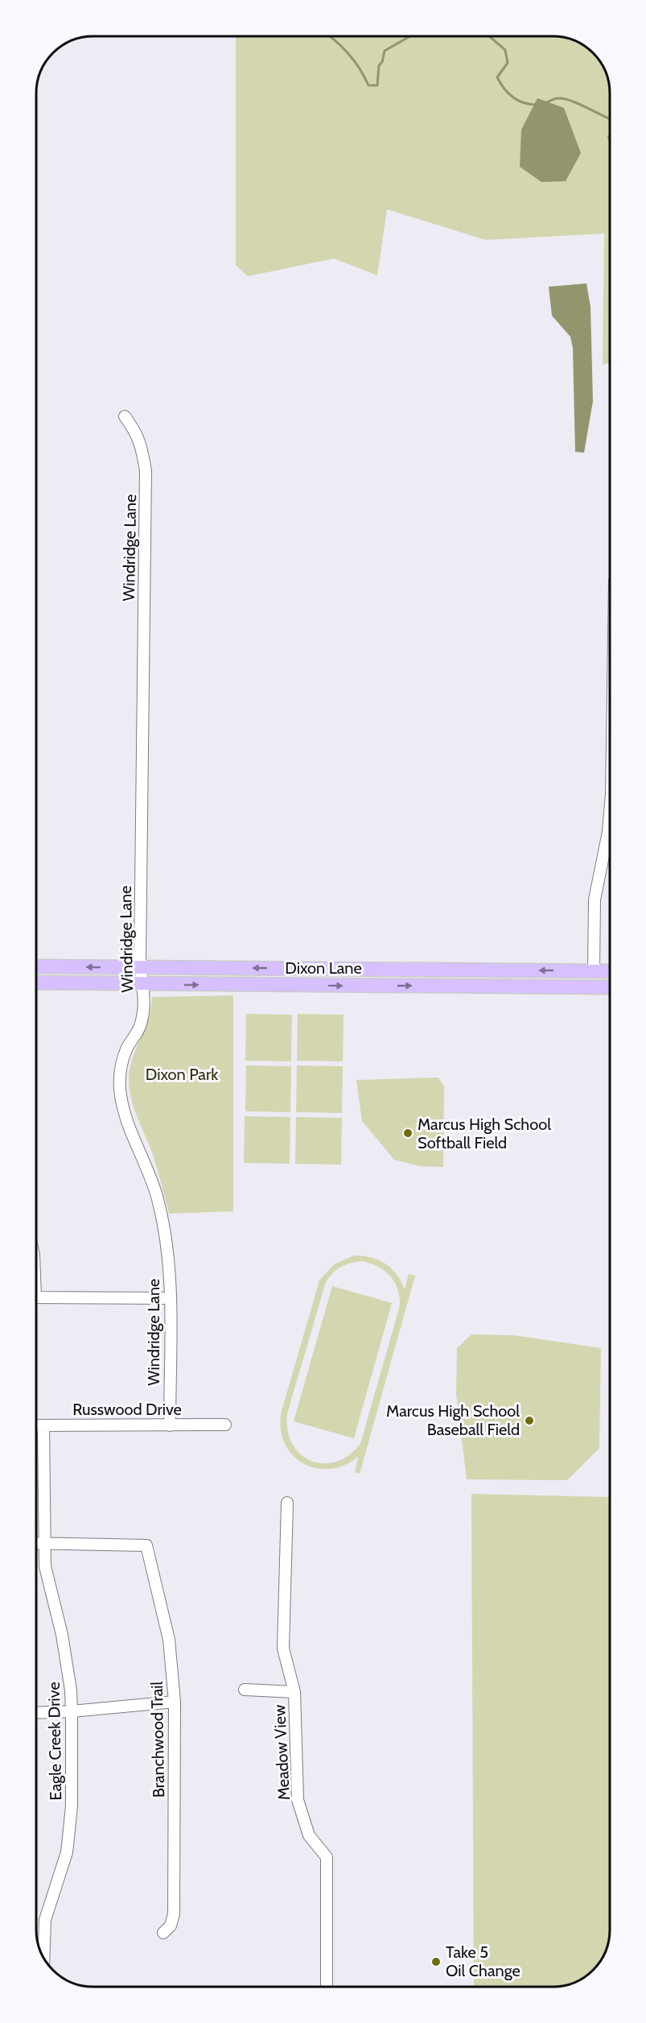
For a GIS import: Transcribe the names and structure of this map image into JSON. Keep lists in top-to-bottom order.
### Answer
{
  "streets": {
    "main road": ["Dixon Lane"],
    "street": [
      "Windridge Lane",
      "Russwood Drive",
      "Branchwood Trail",
      "Eagle Creek Drive",
      "Meadow View"
    ]
  },
  "crossings": [
    ["Windridge Lane", "Dixon Lane"],
    ["Windridge Lane", "Russwood Drive"],
    ["Russwood Drive", "Eagle Creek Drive"],
    ["Branchwood Trail", "Eagle Creek Drive"]
  ],
  "parks": ["Dixon Park"],
  "places": ["Marcus High School Softball Field", "Marcus High School Baseball Field", "Take 5 Oil Change"]
}
